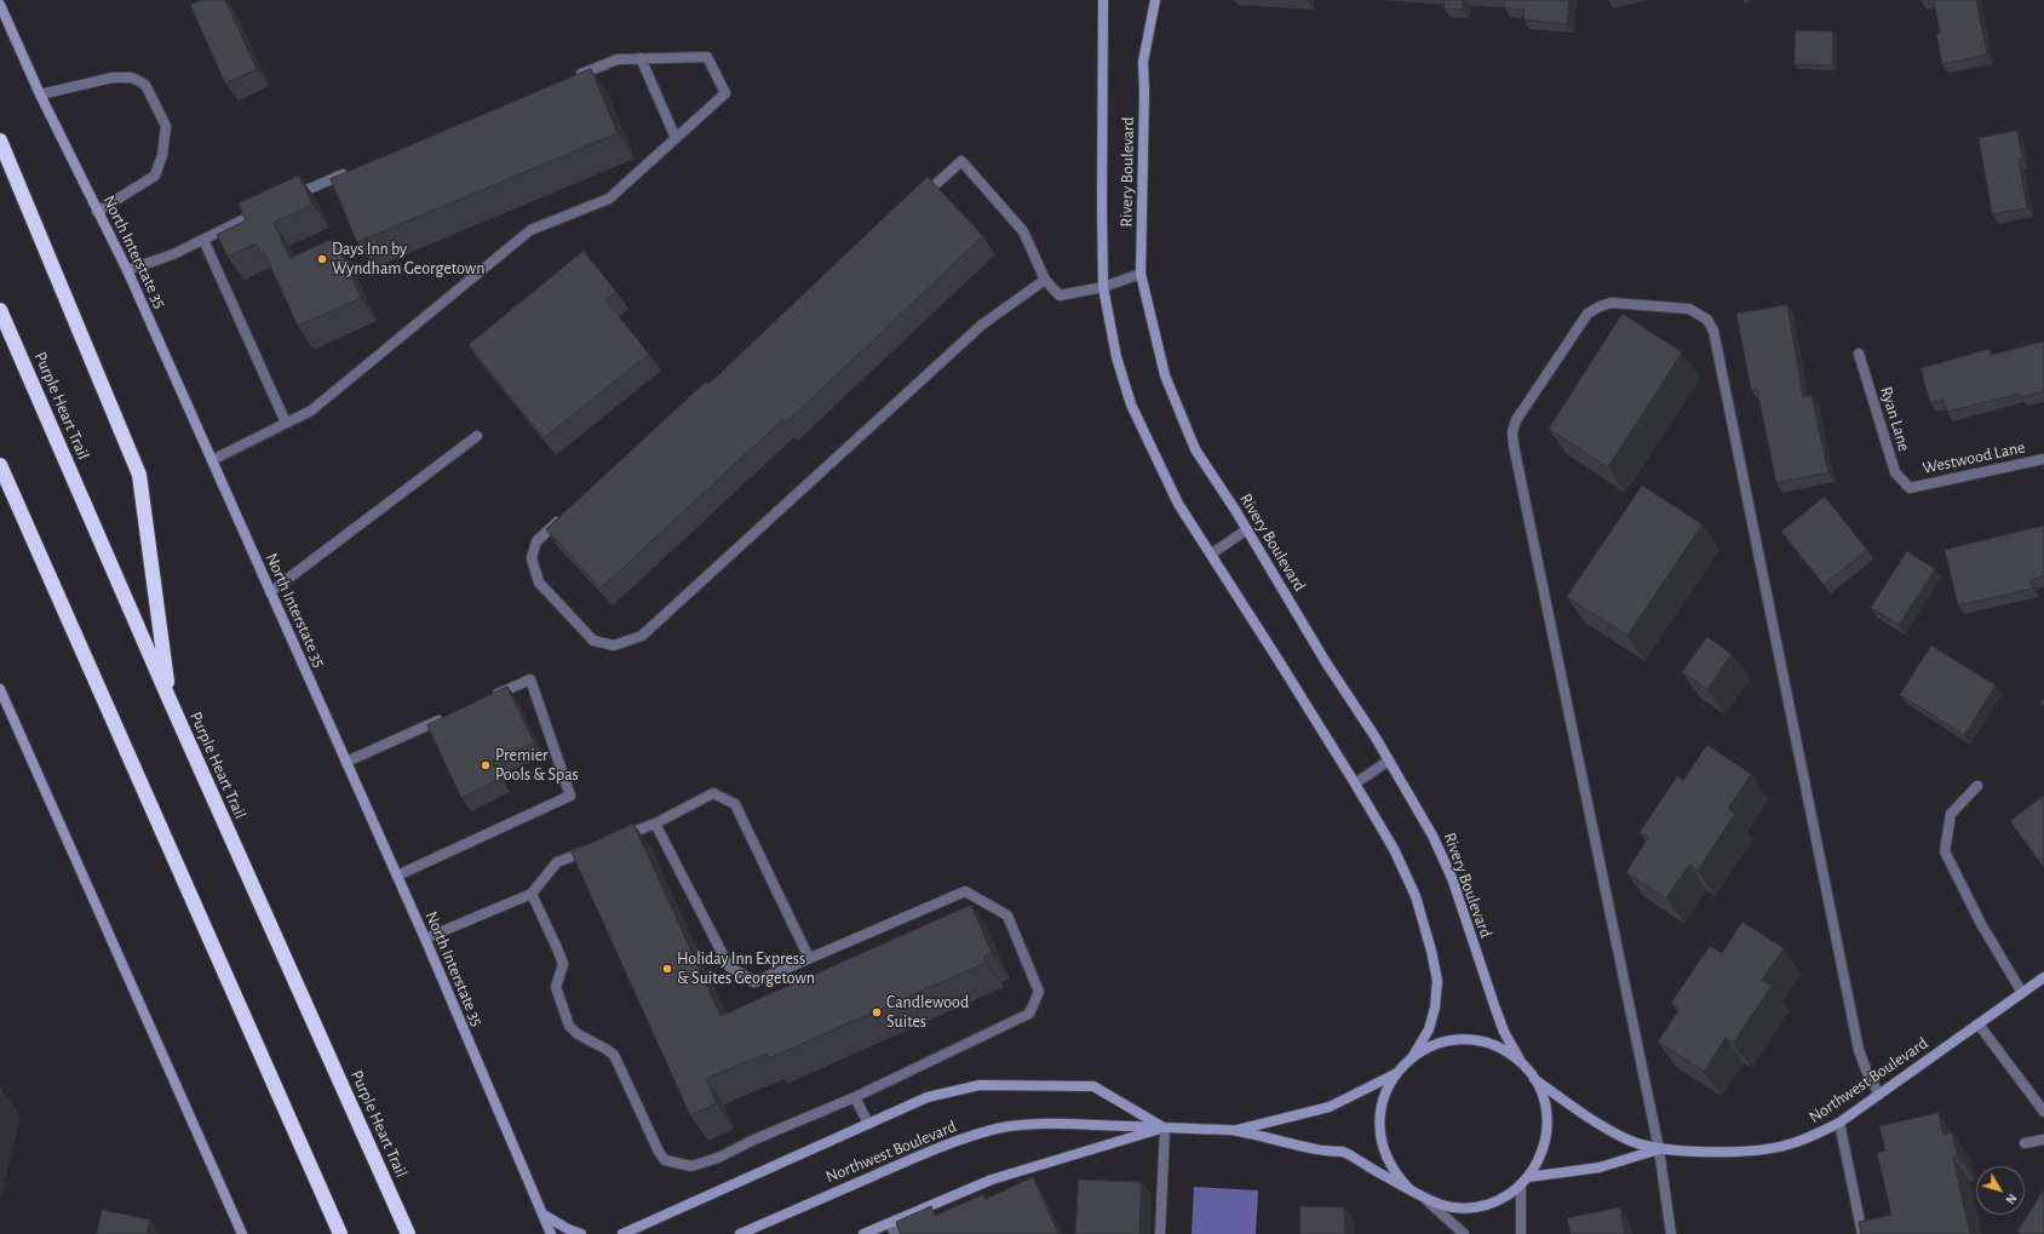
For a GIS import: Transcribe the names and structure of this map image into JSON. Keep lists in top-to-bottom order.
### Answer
{
  "streets": {
    "highway": ["Purple Heart Trail"],
    "street": [
      "Rivery Boulevard",
      "North Interstate 35",
      "Ryan Lane",
      "Westwood Lane",
      "Northwest Boulevard"
    ]
  },
  "crossings": [
    ["Rivery Boulevard", "Northwest Boulevard"],
    ["Ryan Lane", "Westwood Lane"]
  ],
  "places": [
    "Days Inn by Wyndham Georgetown",
    "Premier Pools & Spas",
    "Holiday Inn Express & Suites Georgetown",
    "Candlewood Suites"
  ],
  "north": "bottom right"
}
